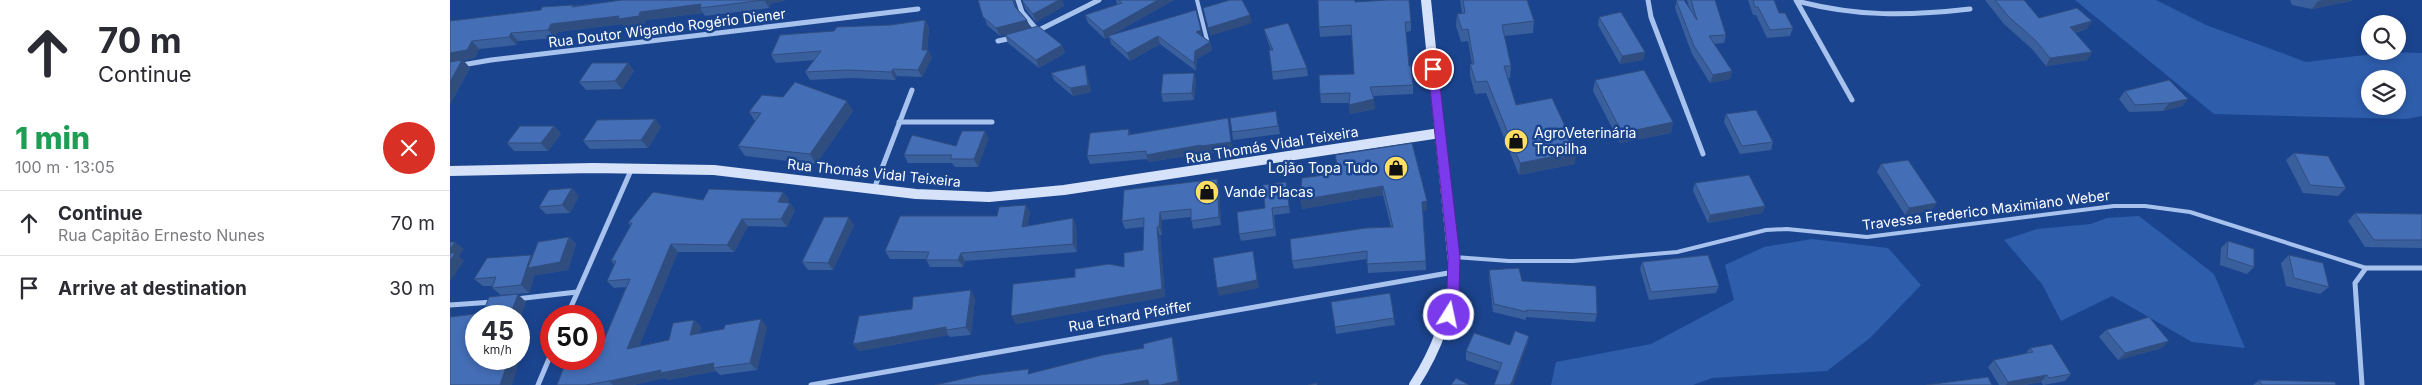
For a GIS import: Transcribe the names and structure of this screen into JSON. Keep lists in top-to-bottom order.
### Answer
{
  "streets": {
    "main road": ["Rua Thomás Vidal Teixeira"],
    "street": ["Rua Doutor Wigando Rogério Diener", "Rua Erhard Pfeiffer"],
    "lane": ["Travessa Frederico Maximiano Weber"]
  },
  "places": {
    "shop": ["AgroVeterinária Tropilha", "Lojão Topa Tudo", "Vande Placas"]
  },
  "page": {
    "turn": ["70 m", "Continue"],
    "heading": ["1 min", "100 m · 13:05"],
    "list": [
      {
        "name": "Continue",
        "note": "Rua Capitão Ernesto Nunes",
        "value": "70 m"
      },
      {
        "name": "Arrive at destination",
        "value": "30 m"
      }
    ],
    "speed": "45 km/h",
    "limit": "50"
  }
}
